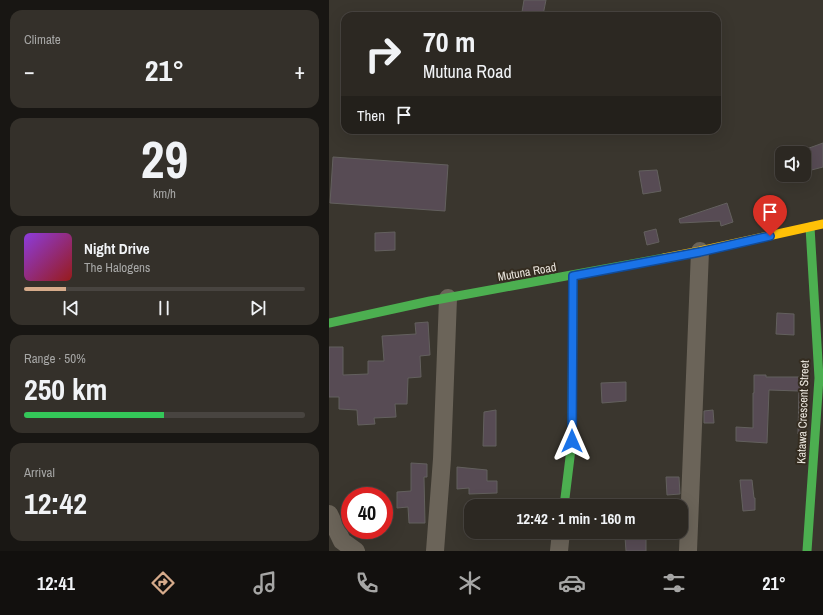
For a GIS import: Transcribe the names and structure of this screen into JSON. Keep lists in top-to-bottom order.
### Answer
{
  "streets": {
    "street": ["Mutuna Road", "Katawa Crescent Street"]
  },
  "crossings": [
    ["Mutuna Road", "Katawa Crescent Street"]
  ],
  "page": {
    "tile": [
      "Climate",
      ["29", "km/h"],
      ["Range · 50%", "250 km"],
      ["Arrival", "12:42"]
    ],
    "turn": ["70 m", "Mutuna Road"],
    "heat": ["−", "21°", "+"],
    "then": "Then",
    "song": ["Night Drive", "The Halogens"],
    "limit": "40",
    "trip": "12:42 · 1 min · 160 m",
    "tabs": ["12:41", "21°"]
  }
}
